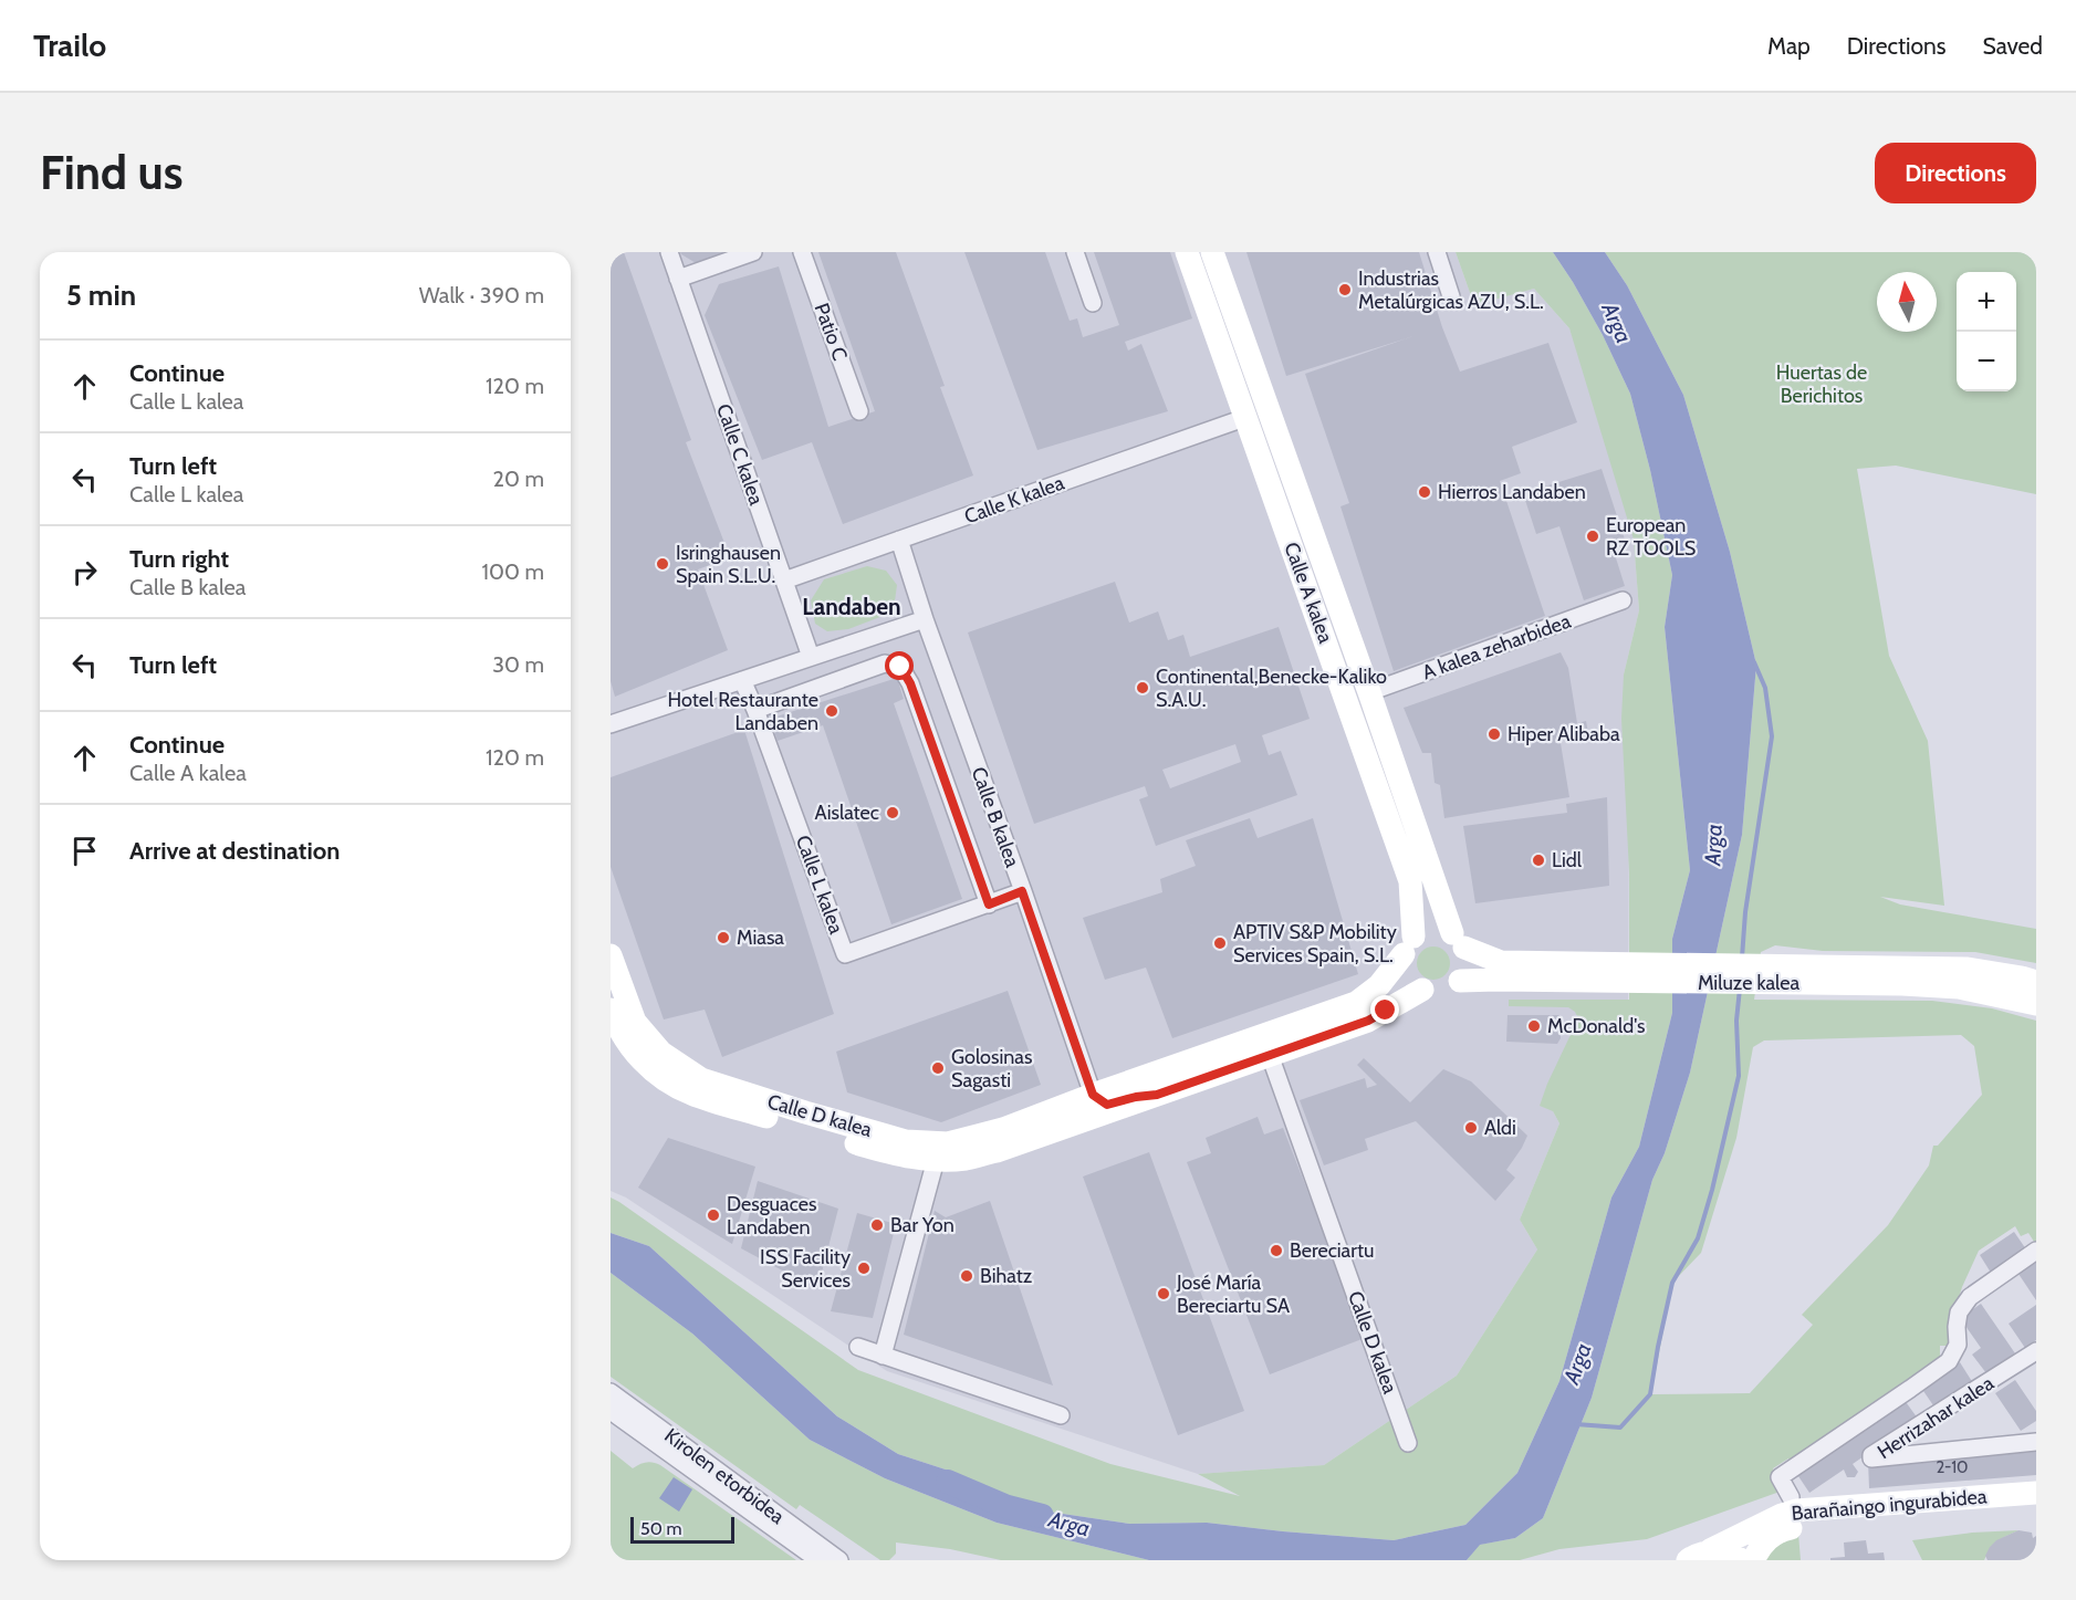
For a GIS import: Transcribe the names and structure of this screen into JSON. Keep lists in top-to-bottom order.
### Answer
{
  "streets": {
    "main road": [
      "Calle A kalea",
      "Miluze kalea",
      "Calle D kalea",
      "Barañaingo ingurabidea"
    ],
    "street": [
      "Patio C",
      "Calle C kalea",
      "Calle K kalea",
      "A kalea zeharbidea",
      "Calle B kalea",
      "Calle L kalea",
      "Herrizahar kalea",
      "Kirolen etorbidea"
    ]
  },
  "crossings": [
    ["Calle C kalea", "Calle K kalea"],
    ["Calle K kalea", "Calle A kalea"],
    ["Calle K kalea", "Calle B kalea"],
    ["Calle A kalea", "Miluze kalea"],
    ["Calle B kalea", "Calle L kalea"],
    ["Calle B kalea", "Calle D kalea"]
  ],
  "districts": ["Landaben"],
  "water": ["Arga"],
  "parks": ["Huertas de Berichitos"],
  "places": [
    "Industrias Metalúrgicas AZU, S.L.",
    "Hierros Landaben",
    "European RZ TOOLS",
    "Isringhausen Spain S.L.U.",
    "Continental,Benecke-Kaliko S.A.U.",
    "Hotel Restaurante Landaben",
    "Hiper Alibaba",
    "Aislatec",
    "Lidl",
    "Miasa",
    "APTIV S&P Mobility Services Spain, S.L.",
    "McDonald's",
    "Golosinas Sagasti",
    "Aldi",
    "Desguaces Landaben",
    "Bar Yon",
    "Bereciartu",
    "ISS Facility Services",
    "Bihatz",
    "José María Bereciartu SA"
  ],
  "house_numbers": ["2-10"],
  "scale_bar": "50 m",
  "north": "top",
  "page": {
    "header": "Trailo",
    "nav": ["Map", "Directions", "Saved"],
    "buttons": "Directions",
    "title": "Find us",
    "heading": ["5 min", "Walk · 390 m"],
    "map_buttons": ["+", "−"],
    "list": [
      ["Continue", "Calle L kalea", "120 m"],
      ["Turn left", "Calle L kalea", "20 m"],
      ["Turn right", "Calle B kalea", "100 m"],
      ["Turn left", "30 m"],
      ["Continue", "Calle A kalea", "120 m"],
      "Arrive at destination"
    ],
    "scale": "50 m"
  }
}
